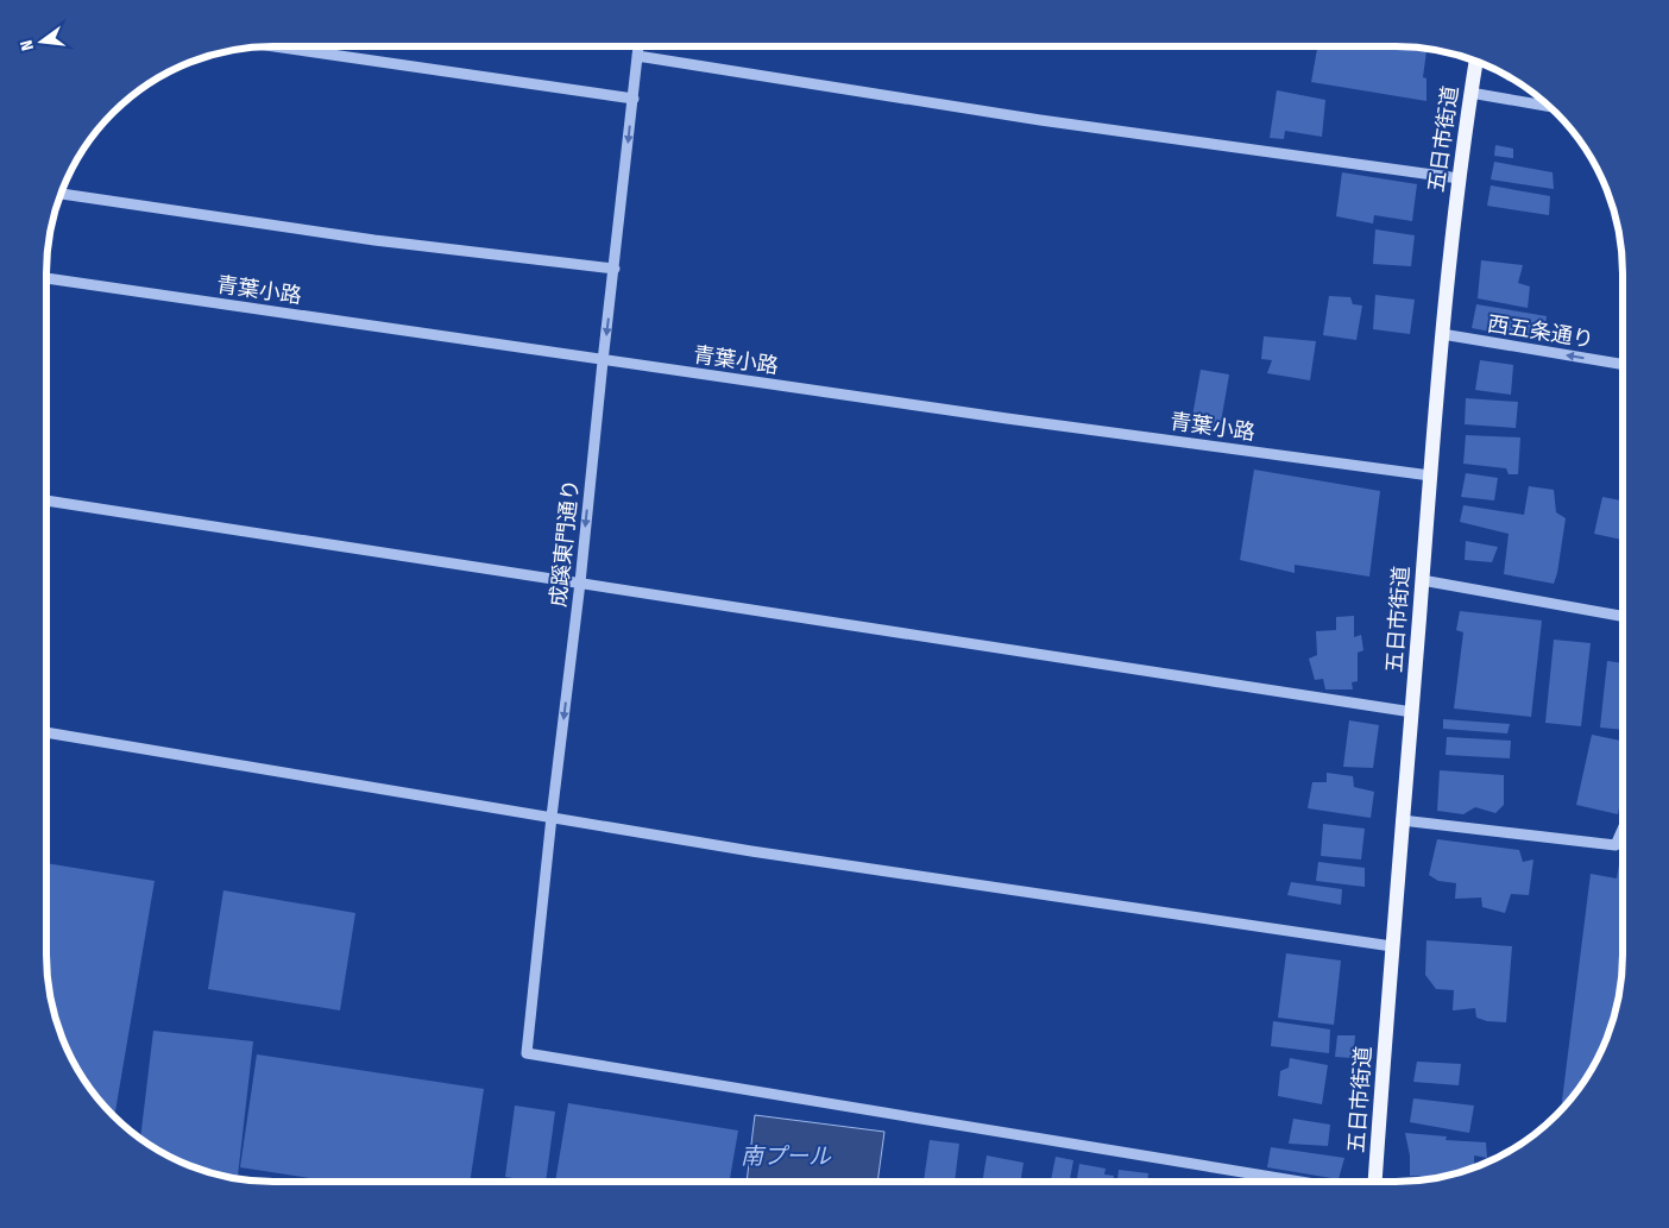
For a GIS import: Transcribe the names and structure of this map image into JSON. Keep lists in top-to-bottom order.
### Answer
{
  "streets": {
    "main road": ["五日市街道"],
    "street": ["青葉小路", "西五条通り", "成蹊東門通り"]
  },
  "crossings": [
    ["五日市街道", "青葉小路"],
    ["五日市街道", "西五条通り"],
    ["青葉小路", "成蹊東門通り"]
  ],
  "one_way": ["西五条通り", "成蹊東門通り"],
  "water": ["南プール"],
  "north": "left"
}
